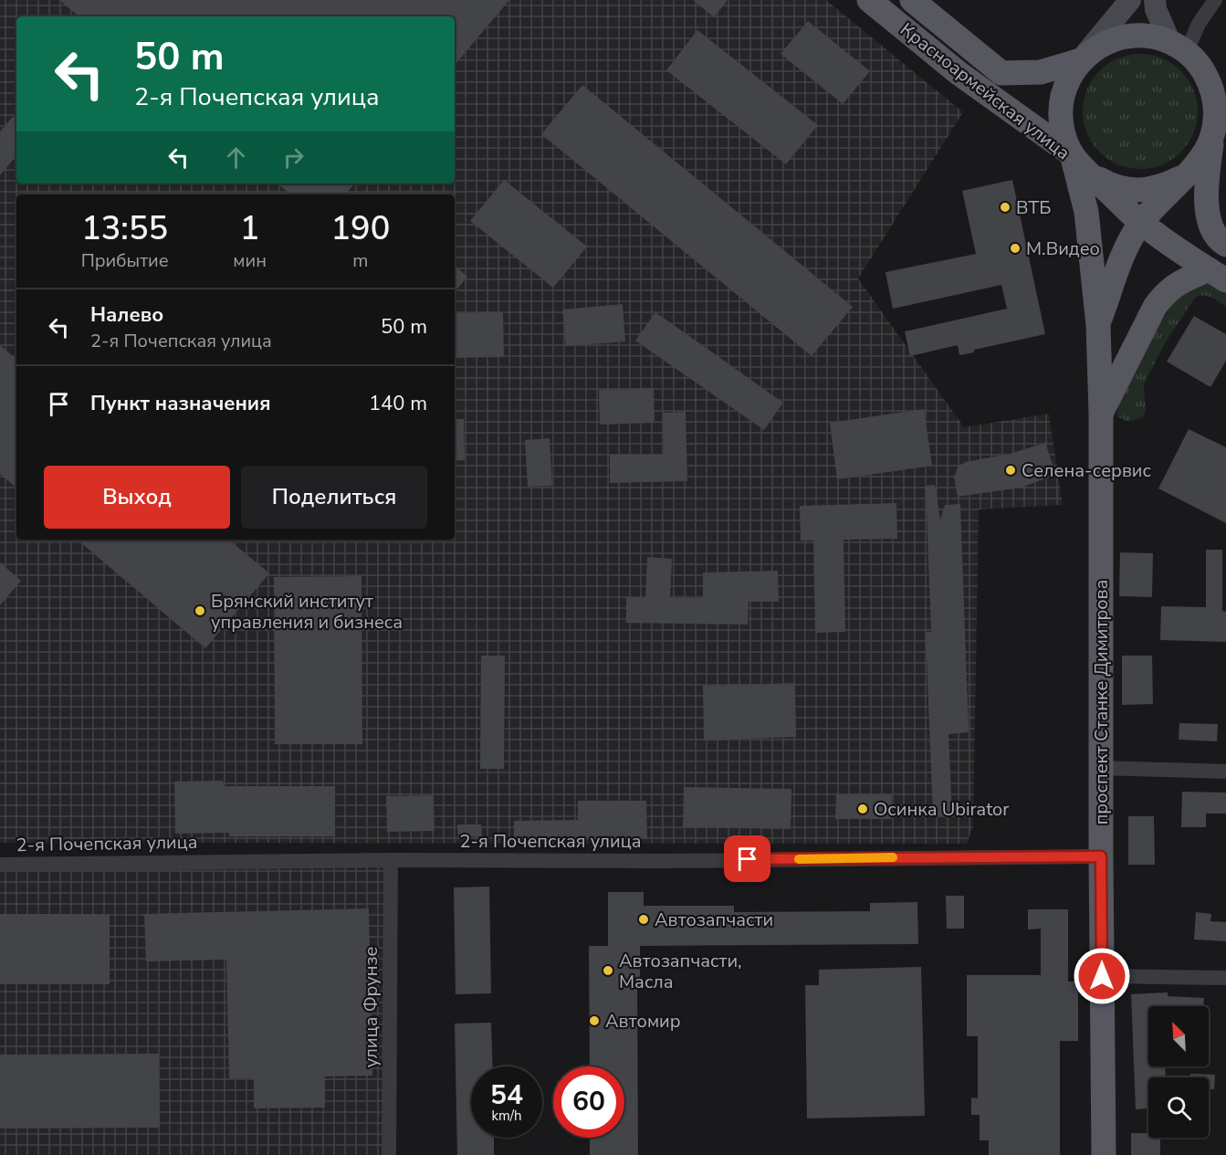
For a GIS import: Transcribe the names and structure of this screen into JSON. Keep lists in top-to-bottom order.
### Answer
{
  "streets": {
    "main road": ["Красноармейская улица", "проспект Станке Димитрова"],
    "street": ["2-я Почепская улица", "улица Фрунзе"]
  },
  "crossings": [
    ["Красноармейская улица", "проспект Станке Димитрова"],
    ["проспект Станке Димитрова", "2-я Почепская улица"],
    ["2-я Почепская улица", "улица Фрунзе"]
  ],
  "places": [
    "ВТБ",
    "М.Видео",
    "Селена-сервис",
    "Брянский институт управления и бизнеса",
    "Осинка Ubirator",
    "Автозапчасти",
    "Автозапчасти, Масла",
    "Автомир"
  ],
  "north": "top left",
  "page": {
    "turn": ["50 m", "2-я Почепская улица"],
    "eta": [
      "13:55",
      "Прибытие",
      "1",
      "мин",
      "190",
      "m"
    ],
    "list": [
      {
        "name": "Налево",
        "note": "2-я Почепская улица",
        "value": "50 m"
      },
      {
        "name": "Пункт назначения",
        "value": "140 m"
      }
    ],
    "buttons": ["Выход", "Поделиться"],
    "speed": "54 km/h",
    "limit": "60"
  }
}
